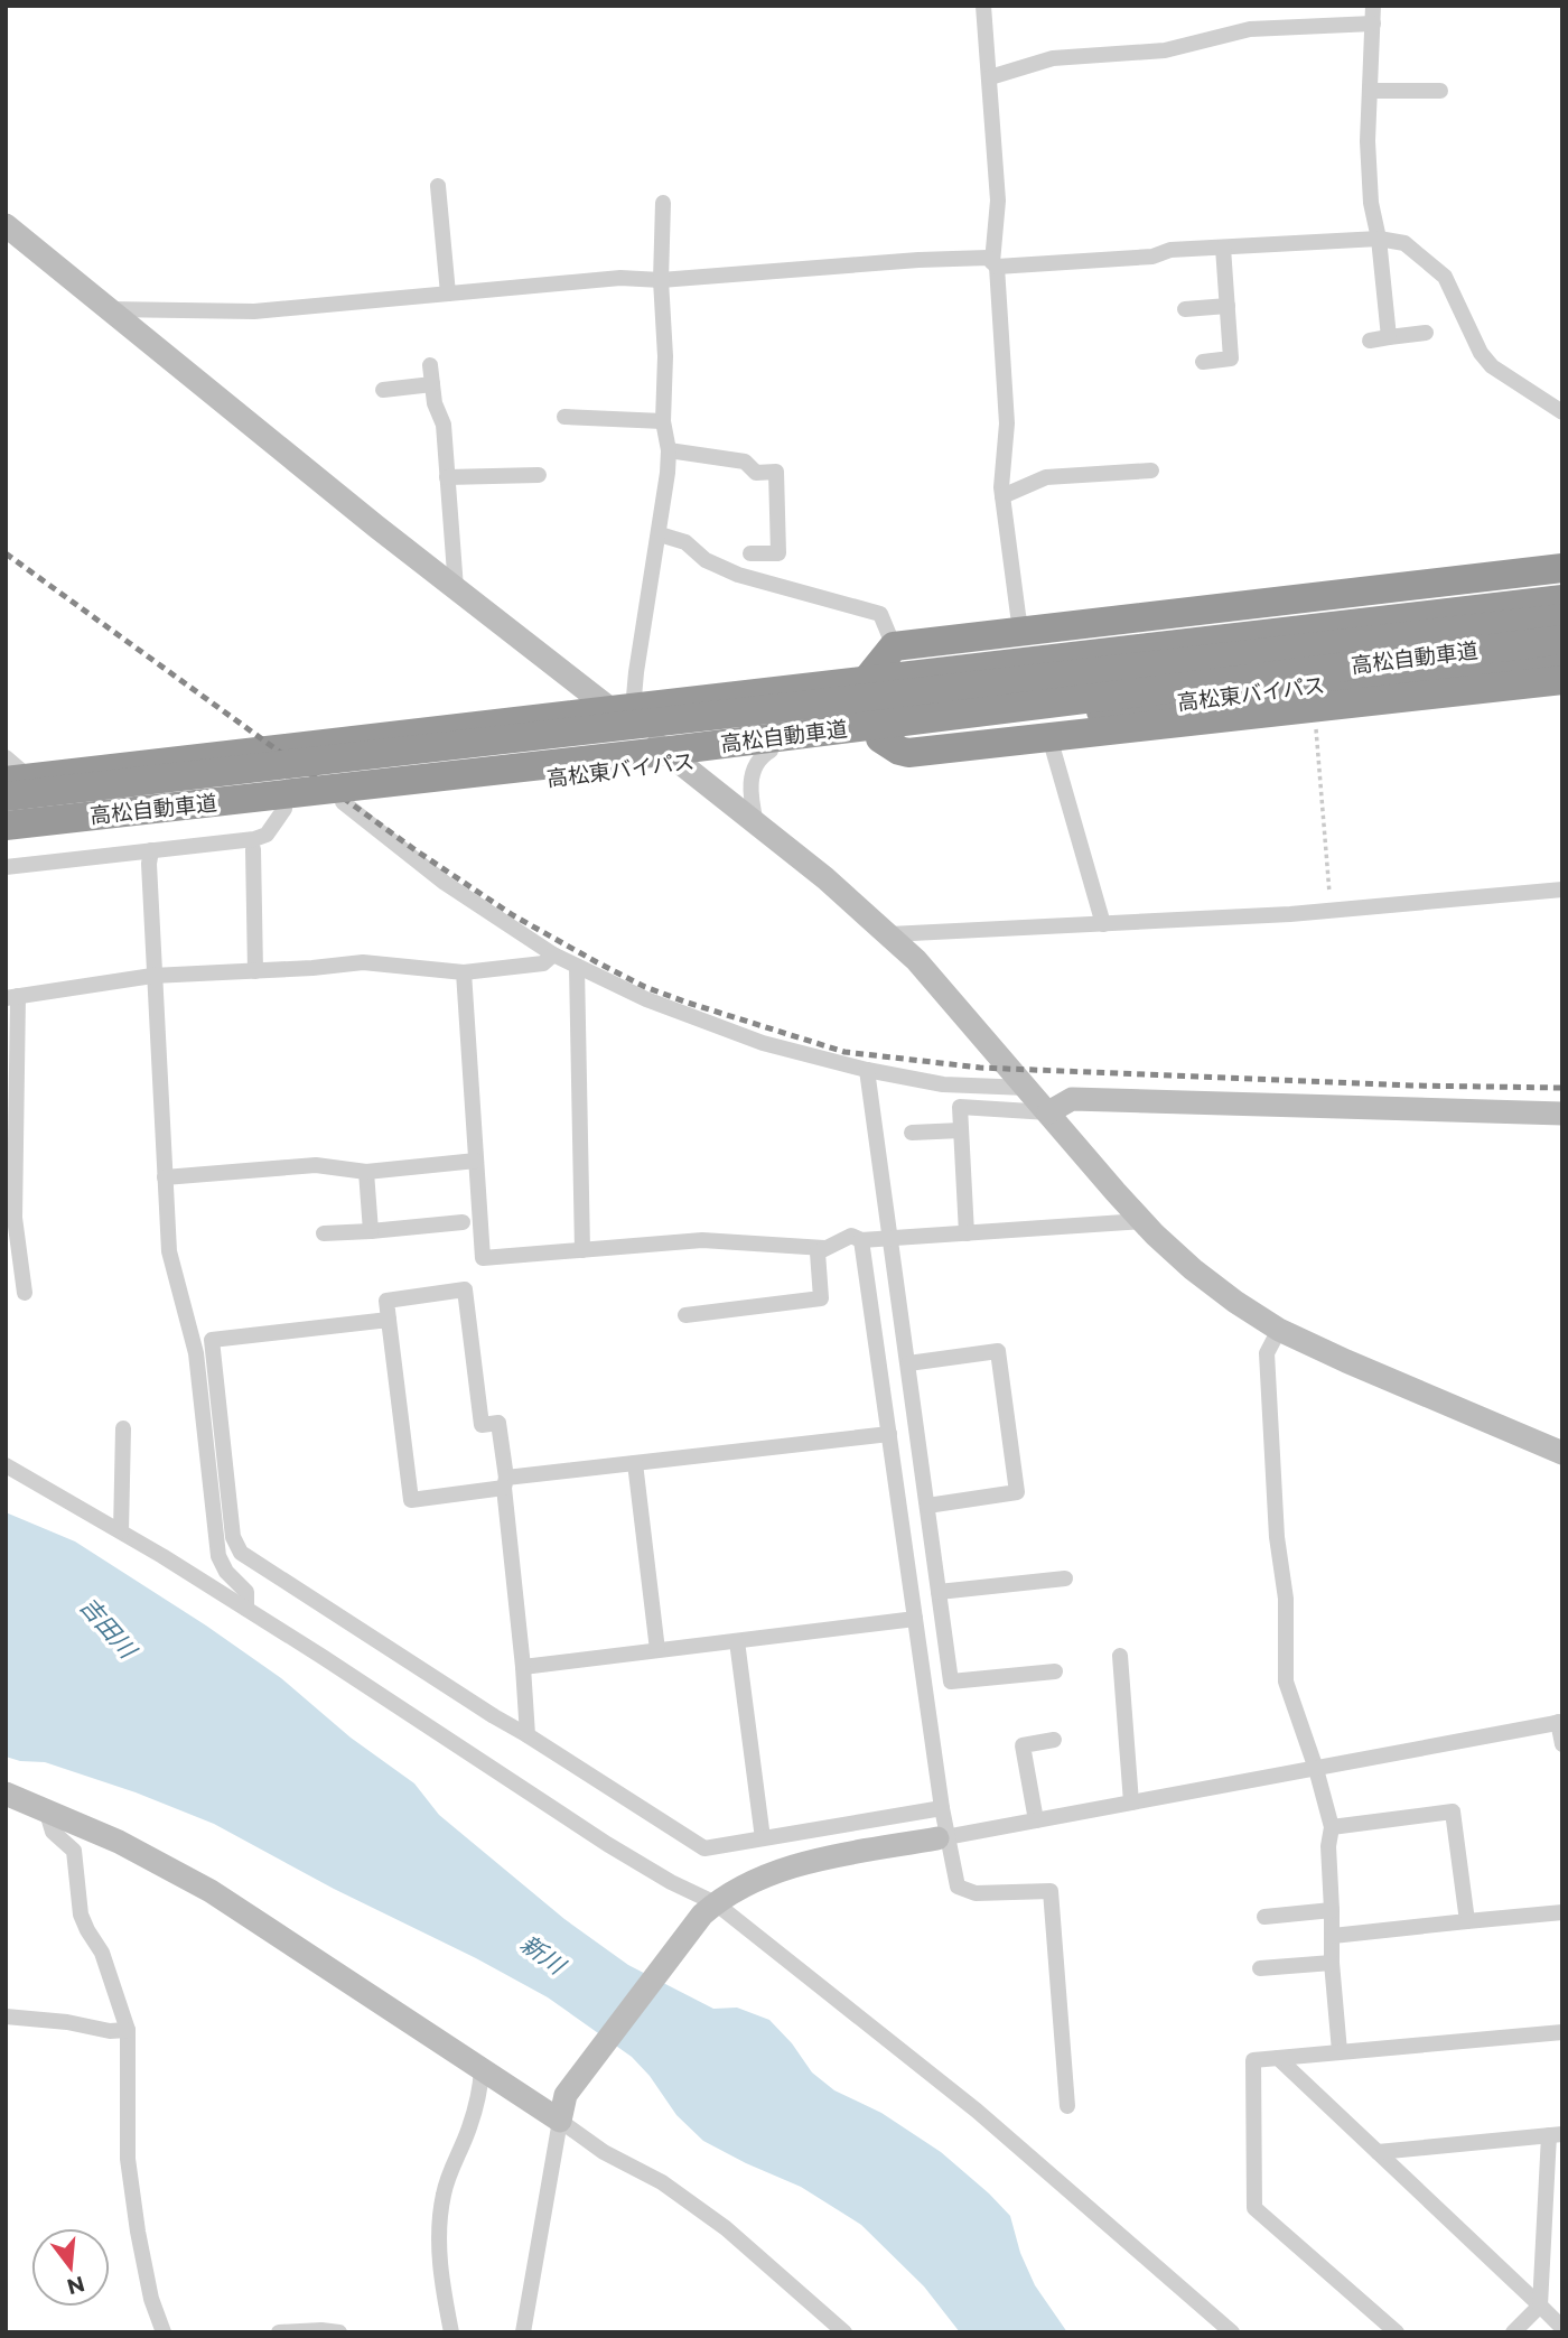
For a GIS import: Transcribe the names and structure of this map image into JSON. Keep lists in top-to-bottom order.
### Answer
{
  "streets": {
    "highway": ["高松自動車道", "高松東バイパス"]
  },
  "water": ["吉田川", "新川"],
  "north": "bottom"
}
